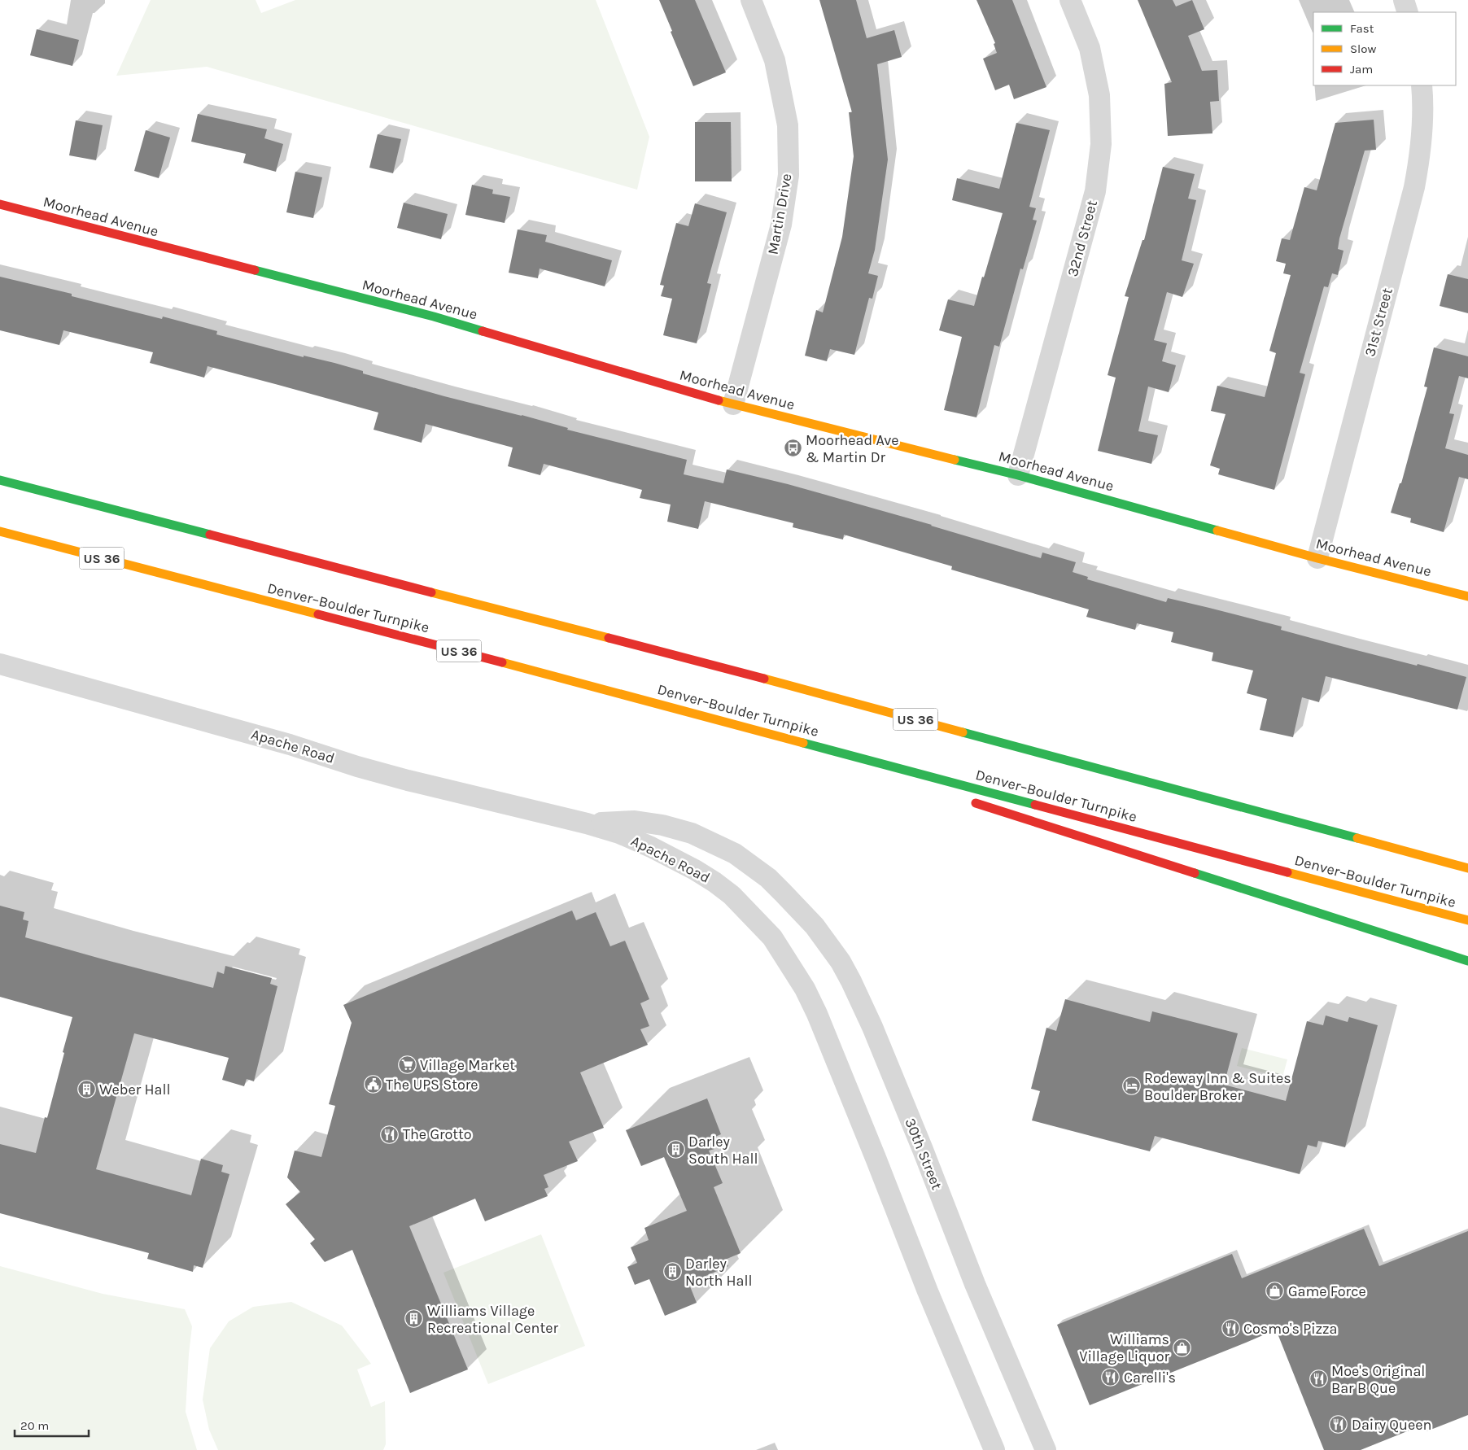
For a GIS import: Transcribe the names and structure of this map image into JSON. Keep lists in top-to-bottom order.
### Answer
{
  "streets": {
    "main road": ["Moorhead Avenue", "US 36", "Denver–Boulder Turnpike"],
    "street": [
      "Martin Drive",
      "32nd Street",
      "31st Street",
      "Apache Road",
      "30th Street"
    ]
  },
  "crossings": [
    ["Martin Drive", "Moorhead Avenue"],
    ["Moorhead Avenue", "32nd Street"],
    ["Moorhead Avenue", "31st Street"],
    ["Apache Road", "30th Street"]
  ],
  "places": {
    "bus stop": ["Moorhead Ave & Martin Dr"],
    "supermarket": ["Village Market"],
    "public building": ["The UPS Store"],
    "hotel": ["Rodeway Inn & Suites Boulder Broker"],
    "building": [
      "Weber Hall",
      "Darley South Hall",
      "Darley North Hall",
      "Williams Village Recreational Center"
    ],
    "restaurant": [
      "The Grotto",
      "Cosmo's Pizza",
      "Carelli's",
      "Moe's Original Bar B Que",
      "Dairy Queen"
    ],
    "shop": ["Game Force", "Williams Village Liquor"]
  },
  "legend": ["Fast", "Slow", "Jam"],
  "scale_bar": "20 m"
}
